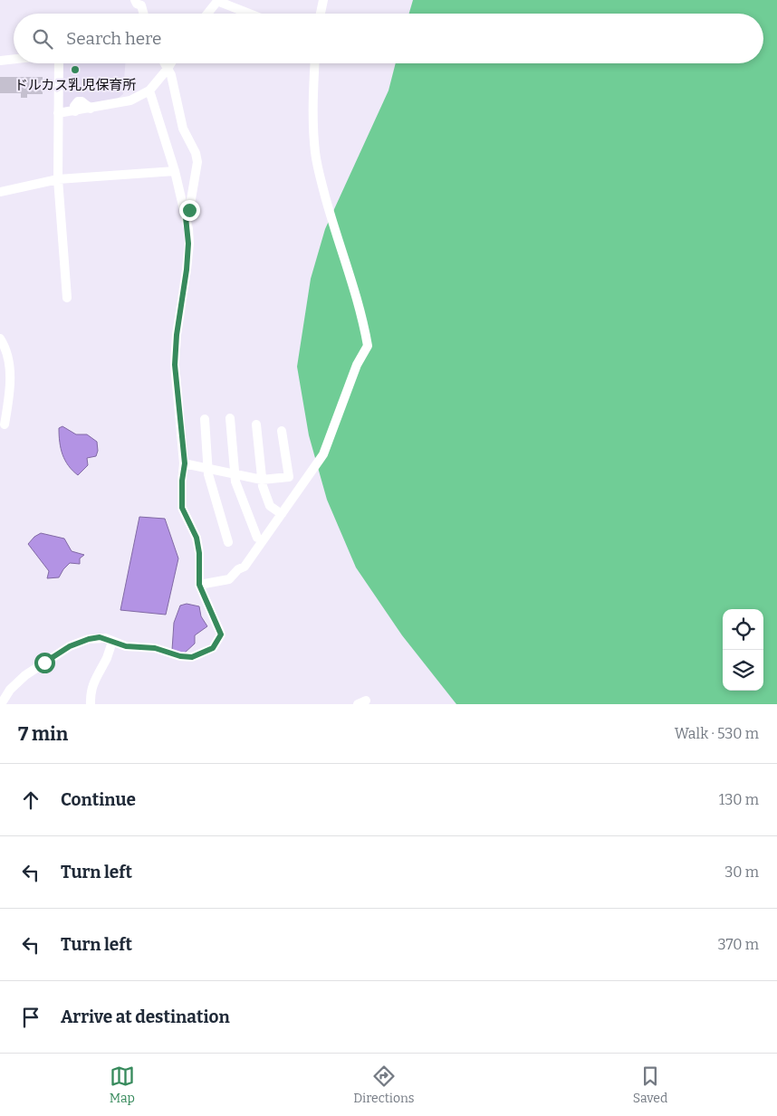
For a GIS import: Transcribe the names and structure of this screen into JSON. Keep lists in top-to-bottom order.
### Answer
{
  "places": ["ドルカス乳児保育所"],
  "page": {
    "search": "Search here",
    "heading": ["7 min", "Walk · 530 m"],
    "list": [
      ["Continue", "130 m"],
      ["Turn left", "30 m"],
      ["Turn left", "370 m"],
      "Arrive at destination"
    ],
    "nav": ["Map", "Directions", "Saved"]
  }
}
